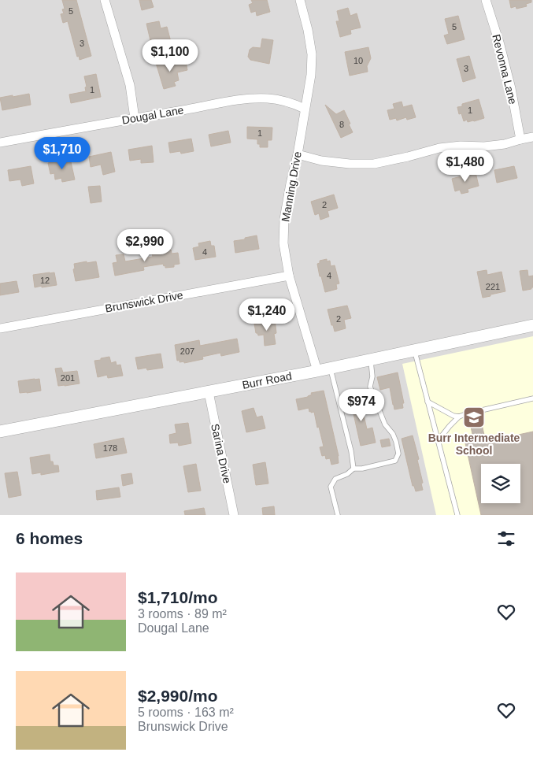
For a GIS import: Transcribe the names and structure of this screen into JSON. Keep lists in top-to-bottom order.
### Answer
{
  "streets": {
    "street": [
      "Revonna Lane",
      "Dougal Lane",
      "Manning Drive",
      "Brunswick Drive",
      "Burr Road",
      "Sarina Drive"
    ]
  },
  "crossings": [
    ["Dougal Lane", "Manning Drive"],
    ["Manning Drive", "Brunswick Drive"],
    ["Manning Drive", "Burr Road"],
    ["Burr Road", "Sarina Drive"]
  ],
  "places": {
    "school or university": ["Burr Intermediate School"]
  },
  "house_numbers": [
    "5",
    "5",
    "3",
    "10",
    "3",
    "1",
    "1",
    "8",
    "1",
    "2",
    "4",
    "4",
    "12",
    "221",
    "2",
    "207",
    "201",
    "178"
  ],
  "page": {
    "price": [
      "$1,100",
      "$1,710",
      "$1,480",
      "$2,990",
      "$1,240",
      "$974"
    ],
    "heading": "6 homes",
    "list": [
      {
        "name": "$1,710/mo",
        "note": "3 rooms · 89 m² · Dougal Lane"
      },
      {
        "name": "$2,990/mo",
        "note": "5 rooms · 163 m² · Brunswick Drive"
      }
    ]
  }
}
